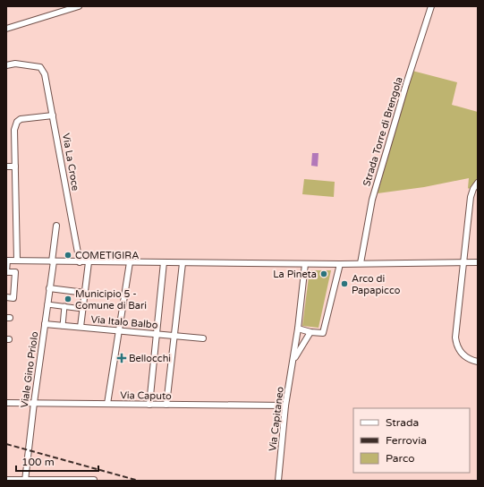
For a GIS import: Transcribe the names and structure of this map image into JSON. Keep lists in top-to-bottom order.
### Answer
{
  "streets": {
    "street": [
      "Strada Torre di Brengola",
      "Via La Croce",
      "Via Italo Balbo",
      "Viale Gino Priolo",
      "Via Caputo",
      "Via Capitaneo"
    ]
  },
  "crossings": [
    ["Via Italo Balbo", "Viale Gino Priolo"],
    ["Viale Gino Priolo", "Via Caputo"],
    ["Via Caputo", "Via Capitaneo"]
  ],
  "places": {
    "other": [
      "COMETIGIRA",
      "La Pineta",
      "Arco di Papapicco",
      "Municipio 5 - Comune di Bari"
    ],
    "health": ["Bellocchi"]
  },
  "legend": ["Strada", "Ferrovia", "Parco"],
  "scale_bar": "100 m"
}
